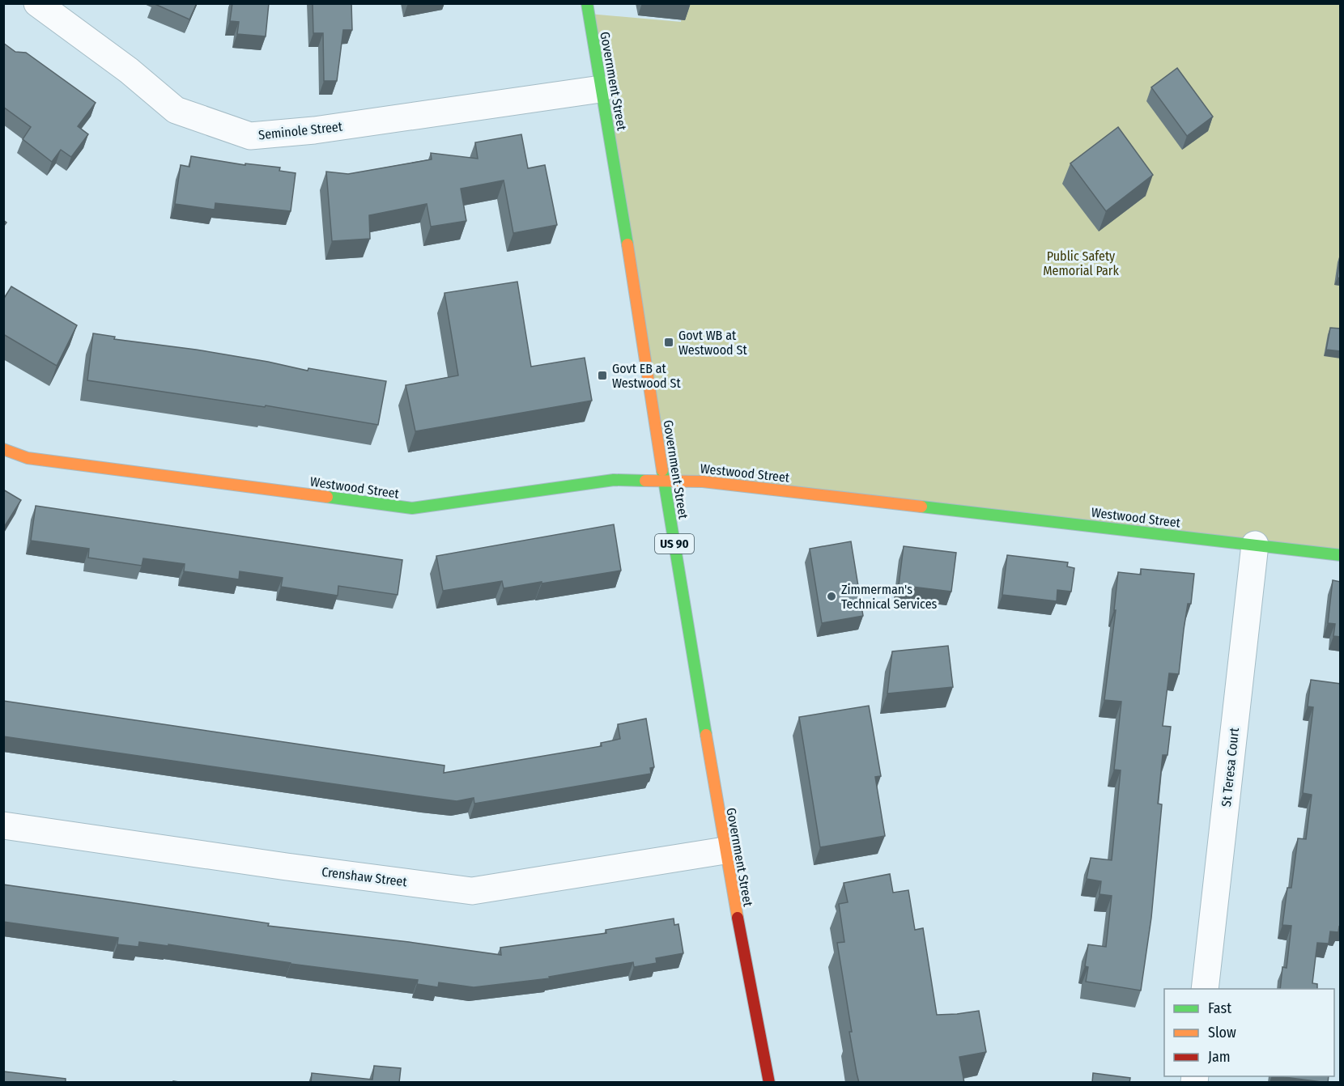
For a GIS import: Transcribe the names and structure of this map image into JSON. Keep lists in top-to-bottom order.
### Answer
{
  "streets": {
    "street": [
      "Government Street",
      "Seminole Street",
      "Westwood Street",
      "US 90",
      "St Teresa Court",
      "Crenshaw Street"
    ]
  },
  "crossings": [
    ["Government Street", "Seminole Street"],
    ["Government Street", "Westwood Street"],
    ["Government Street", "Crenshaw Street"],
    ["Westwood Street", "St Teresa Court"]
  ],
  "parks": ["Public Safety Memorial Park"],
  "places": {
    "transit": ["Govt WB at Westwood St", "Govt EB at Westwood St"],
    "other": ["Zimmerman's Technical Services"]
  },
  "legend": ["Fast", "Slow", "Jam"]
}
